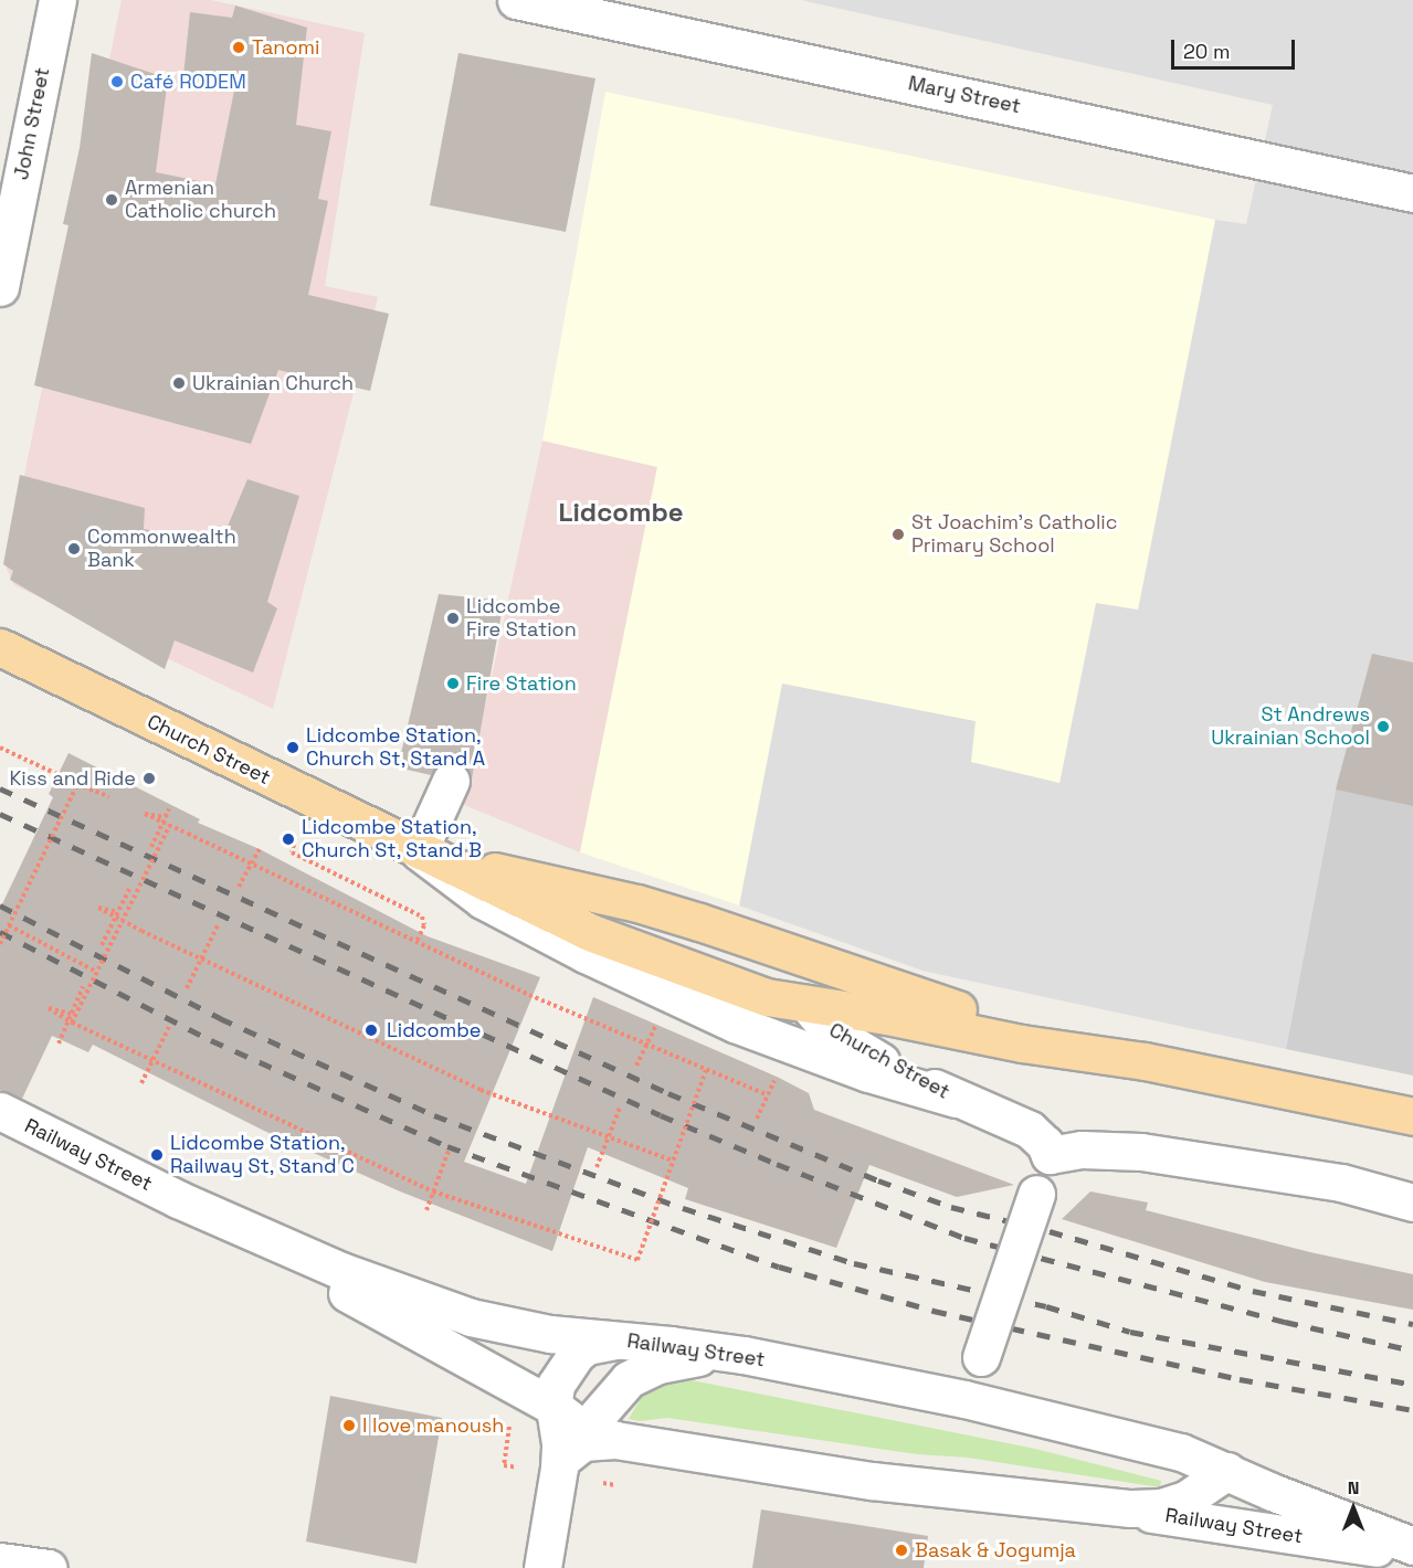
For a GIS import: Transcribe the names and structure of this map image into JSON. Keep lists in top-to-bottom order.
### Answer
{
  "streets": {
    "main road": ["Church Street"],
    "street": ["Mary Street", "John Street", "Railway Street"]
  },
  "districts": ["Lidcombe"],
  "places": [
    "Tanomi",
    "Café RODEM",
    "Armenian Catholic church",
    "Ukrainian Church",
    "St Joachim's Catholic Primary School",
    "Commonwealth Bank",
    "Lidcombe Fire Station",
    "Fire Station",
    "St Andrews Ukrainian School",
    "Lidcombe Station, Church St, Stand A",
    "Kiss and Ride",
    "Lidcombe Station, Church St, Stand B",
    "Lidcombe",
    "Lidcombe Station, Railway St, Stand C",
    "I love manoush",
    "Basak & Jogumja"
  ],
  "scale_bar": "20 m",
  "north": "top"
}
